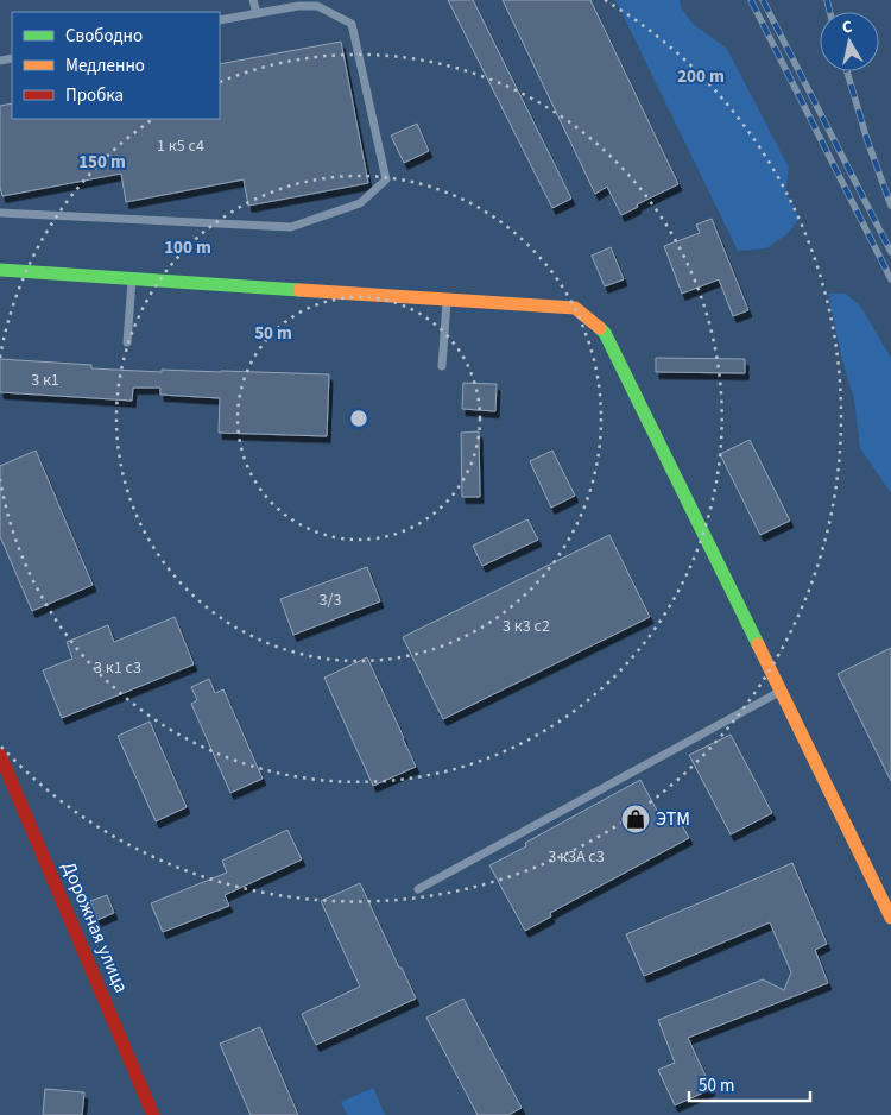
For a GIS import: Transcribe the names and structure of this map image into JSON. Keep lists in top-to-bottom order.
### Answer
{
  "streets": {
    "street": ["Дорожная улица"]
  },
  "places": {
    "shop": ["ЭТМ"]
  },
  "house_numbers": [
    "1 к5 с4",
    "3 к1",
    "3/3",
    "3 к3 с2",
    "3 к1 с3",
    "3 к3А с3"
  ],
  "legend": ["Свободно", "Медленно", "Пробка"],
  "scale_bar": "50 m",
  "north": "top",
  "rings": [
    "200 m",
    "150 m",
    "100 m",
    "50 m"
  ]
}
